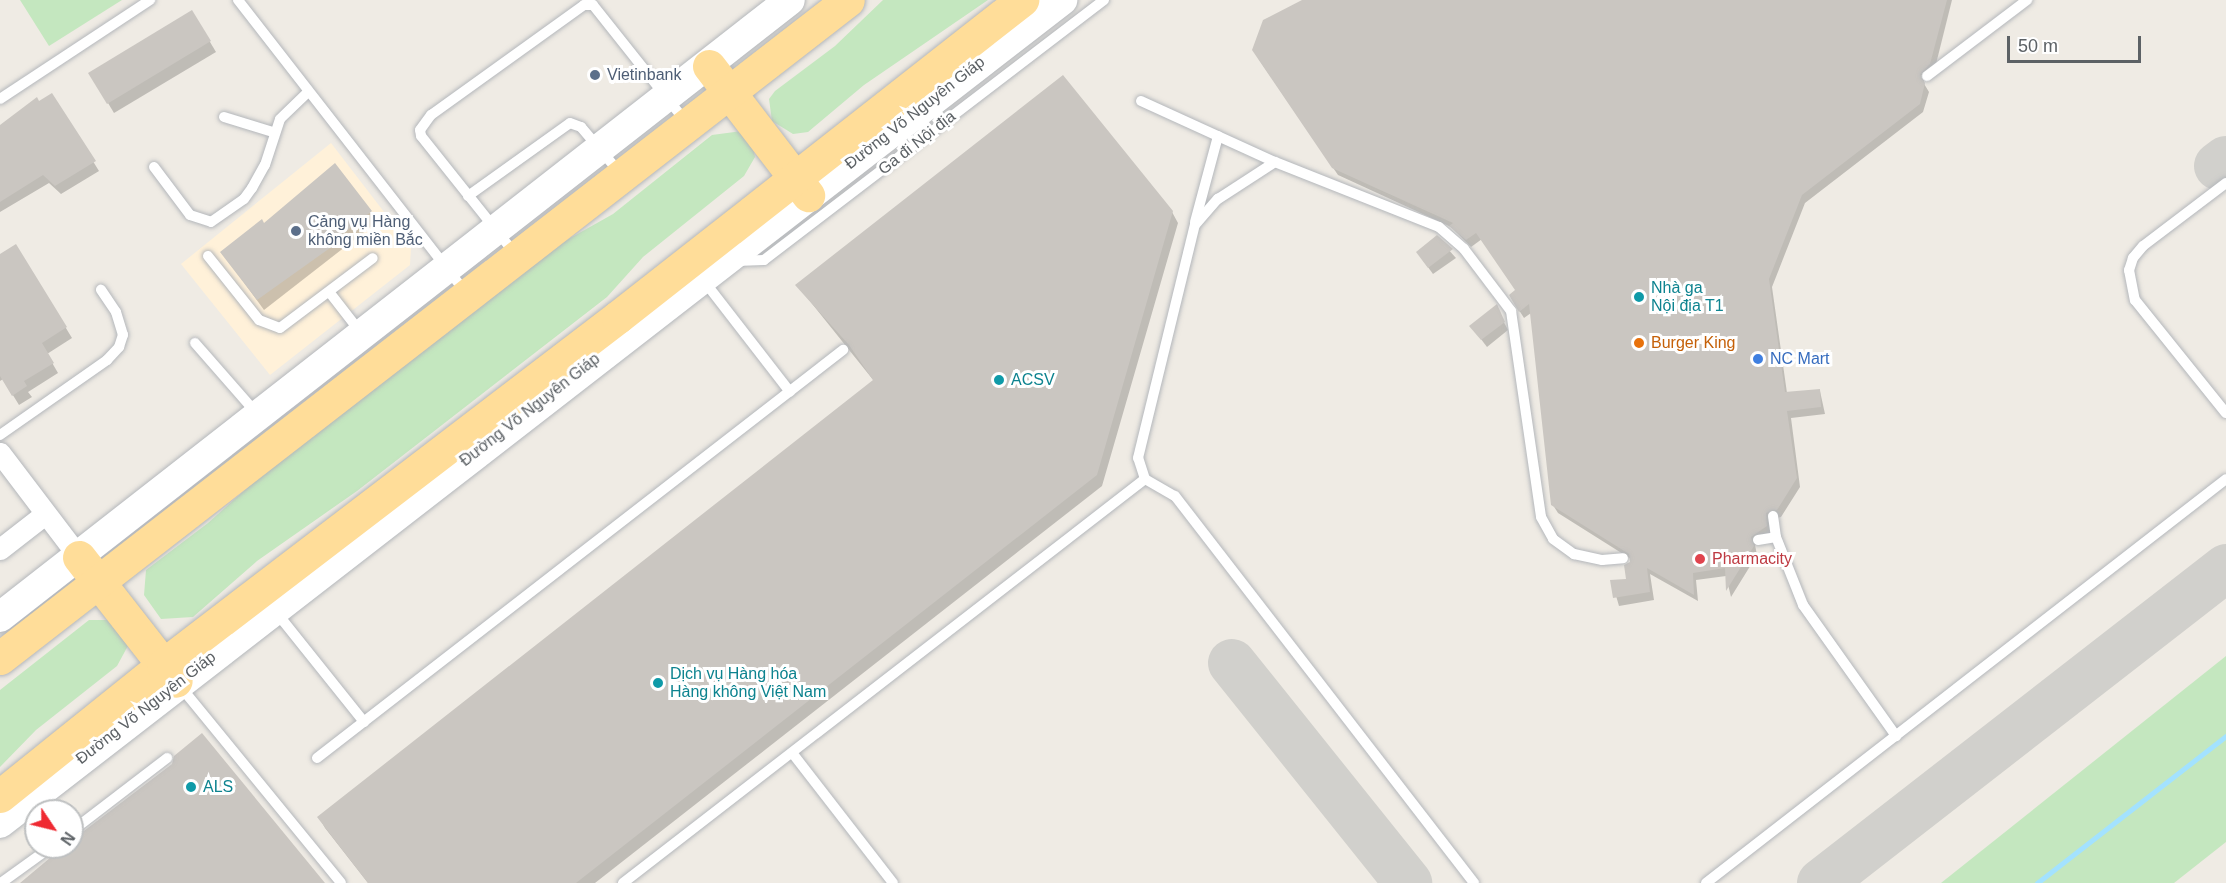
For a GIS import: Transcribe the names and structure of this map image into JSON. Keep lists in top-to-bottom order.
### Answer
{
  "streets": {
    "highway": ["Đường Võ Nguyên Giáp"],
    "lane": ["Ga đi Nội địa"]
  },
  "crossings": [
    ["Đường Võ Nguyên Giáp", "Ga đi Nội địa"]
  ],
  "places": [
    "Vietinbank",
    "Cảng vụ Hàng không miền Bắc",
    "Nhà ga Nội địa T1",
    "Burger King",
    "NC Mart",
    "ACSV",
    "Pharmacity",
    "Dịch vụ Hàng hóa Hàng không Việt Nam",
    "ALS"
  ],
  "scale_bar": "50 m",
  "north": "bottom right"
}
